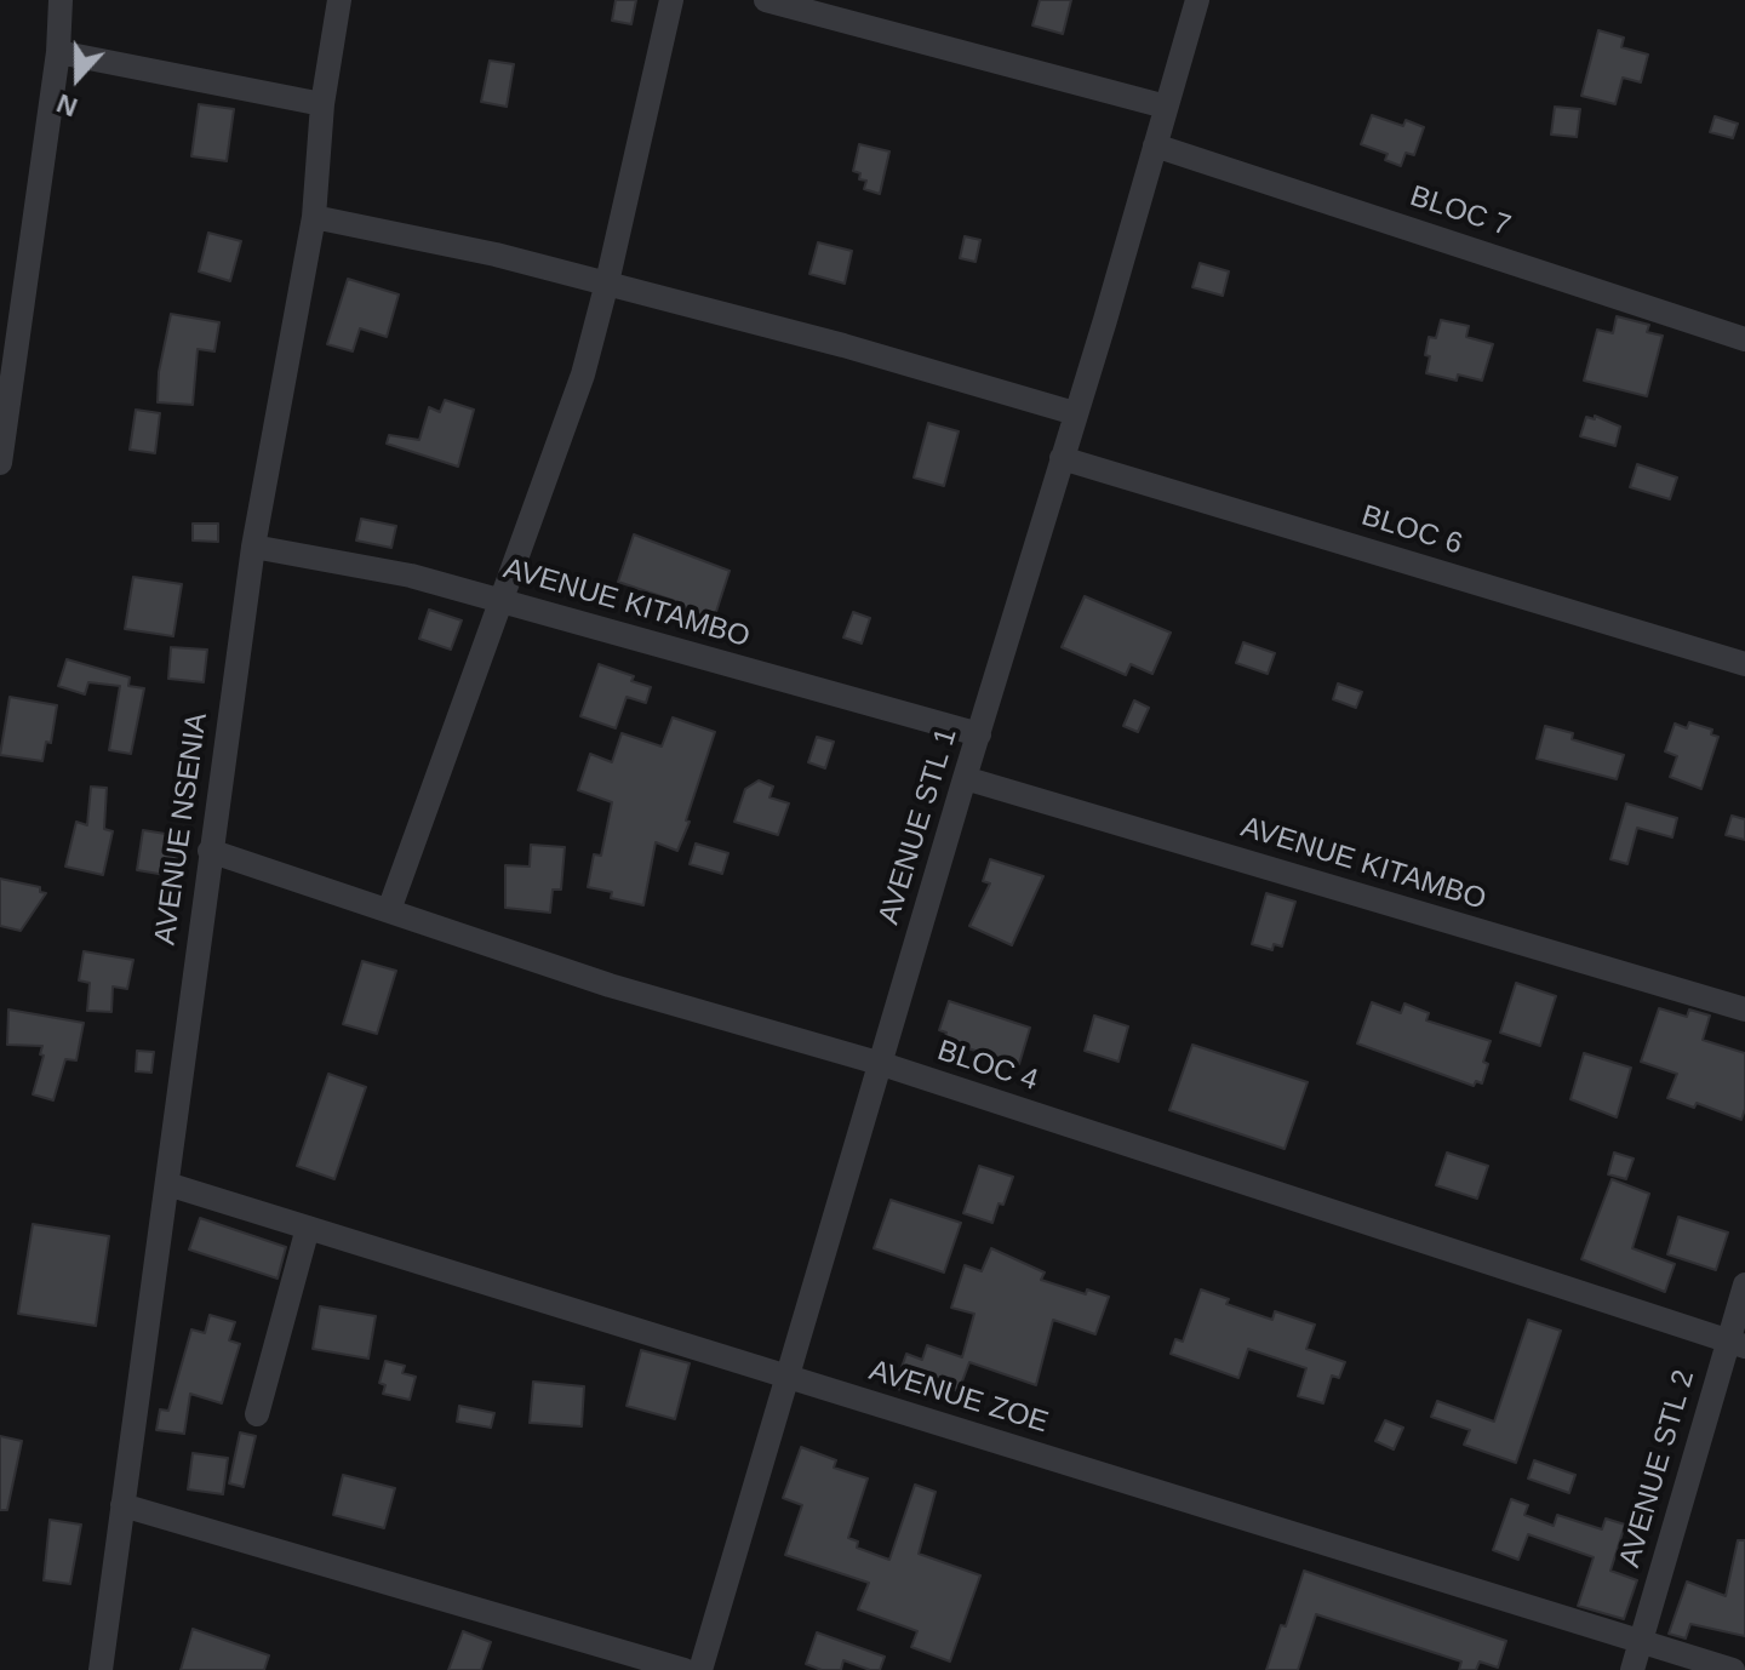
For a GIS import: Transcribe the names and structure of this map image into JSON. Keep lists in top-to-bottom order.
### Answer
{
  "streets": {
    "street": [
      "BLOC 7",
      "BLOC 6",
      "AVENUE KITAMBO",
      "AVENUE STL 1",
      "AVENUE NSENIA",
      "BLOC 4",
      "AVENUE ZOE",
      "AVENUE STL 2"
    ]
  },
  "crossings": [
    ["BLOC 7", "AVENUE STL 1"],
    ["BLOC 6", "AVENUE STL 1"],
    ["AVENUE KITAMBO", "AVENUE STL 1"],
    ["AVENUE KITAMBO", "AVENUE NSENIA"],
    ["AVENUE STL 1", "BLOC 4"],
    ["AVENUE STL 1", "AVENUE ZOE"],
    ["AVENUE NSENIA", "BLOC 4"],
    ["AVENUE NSENIA", "AVENUE ZOE"],
    ["BLOC 4", "AVENUE STL 2"],
    ["AVENUE ZOE", "AVENUE STL 2"]
  ],
  "north": "bottom"
}
